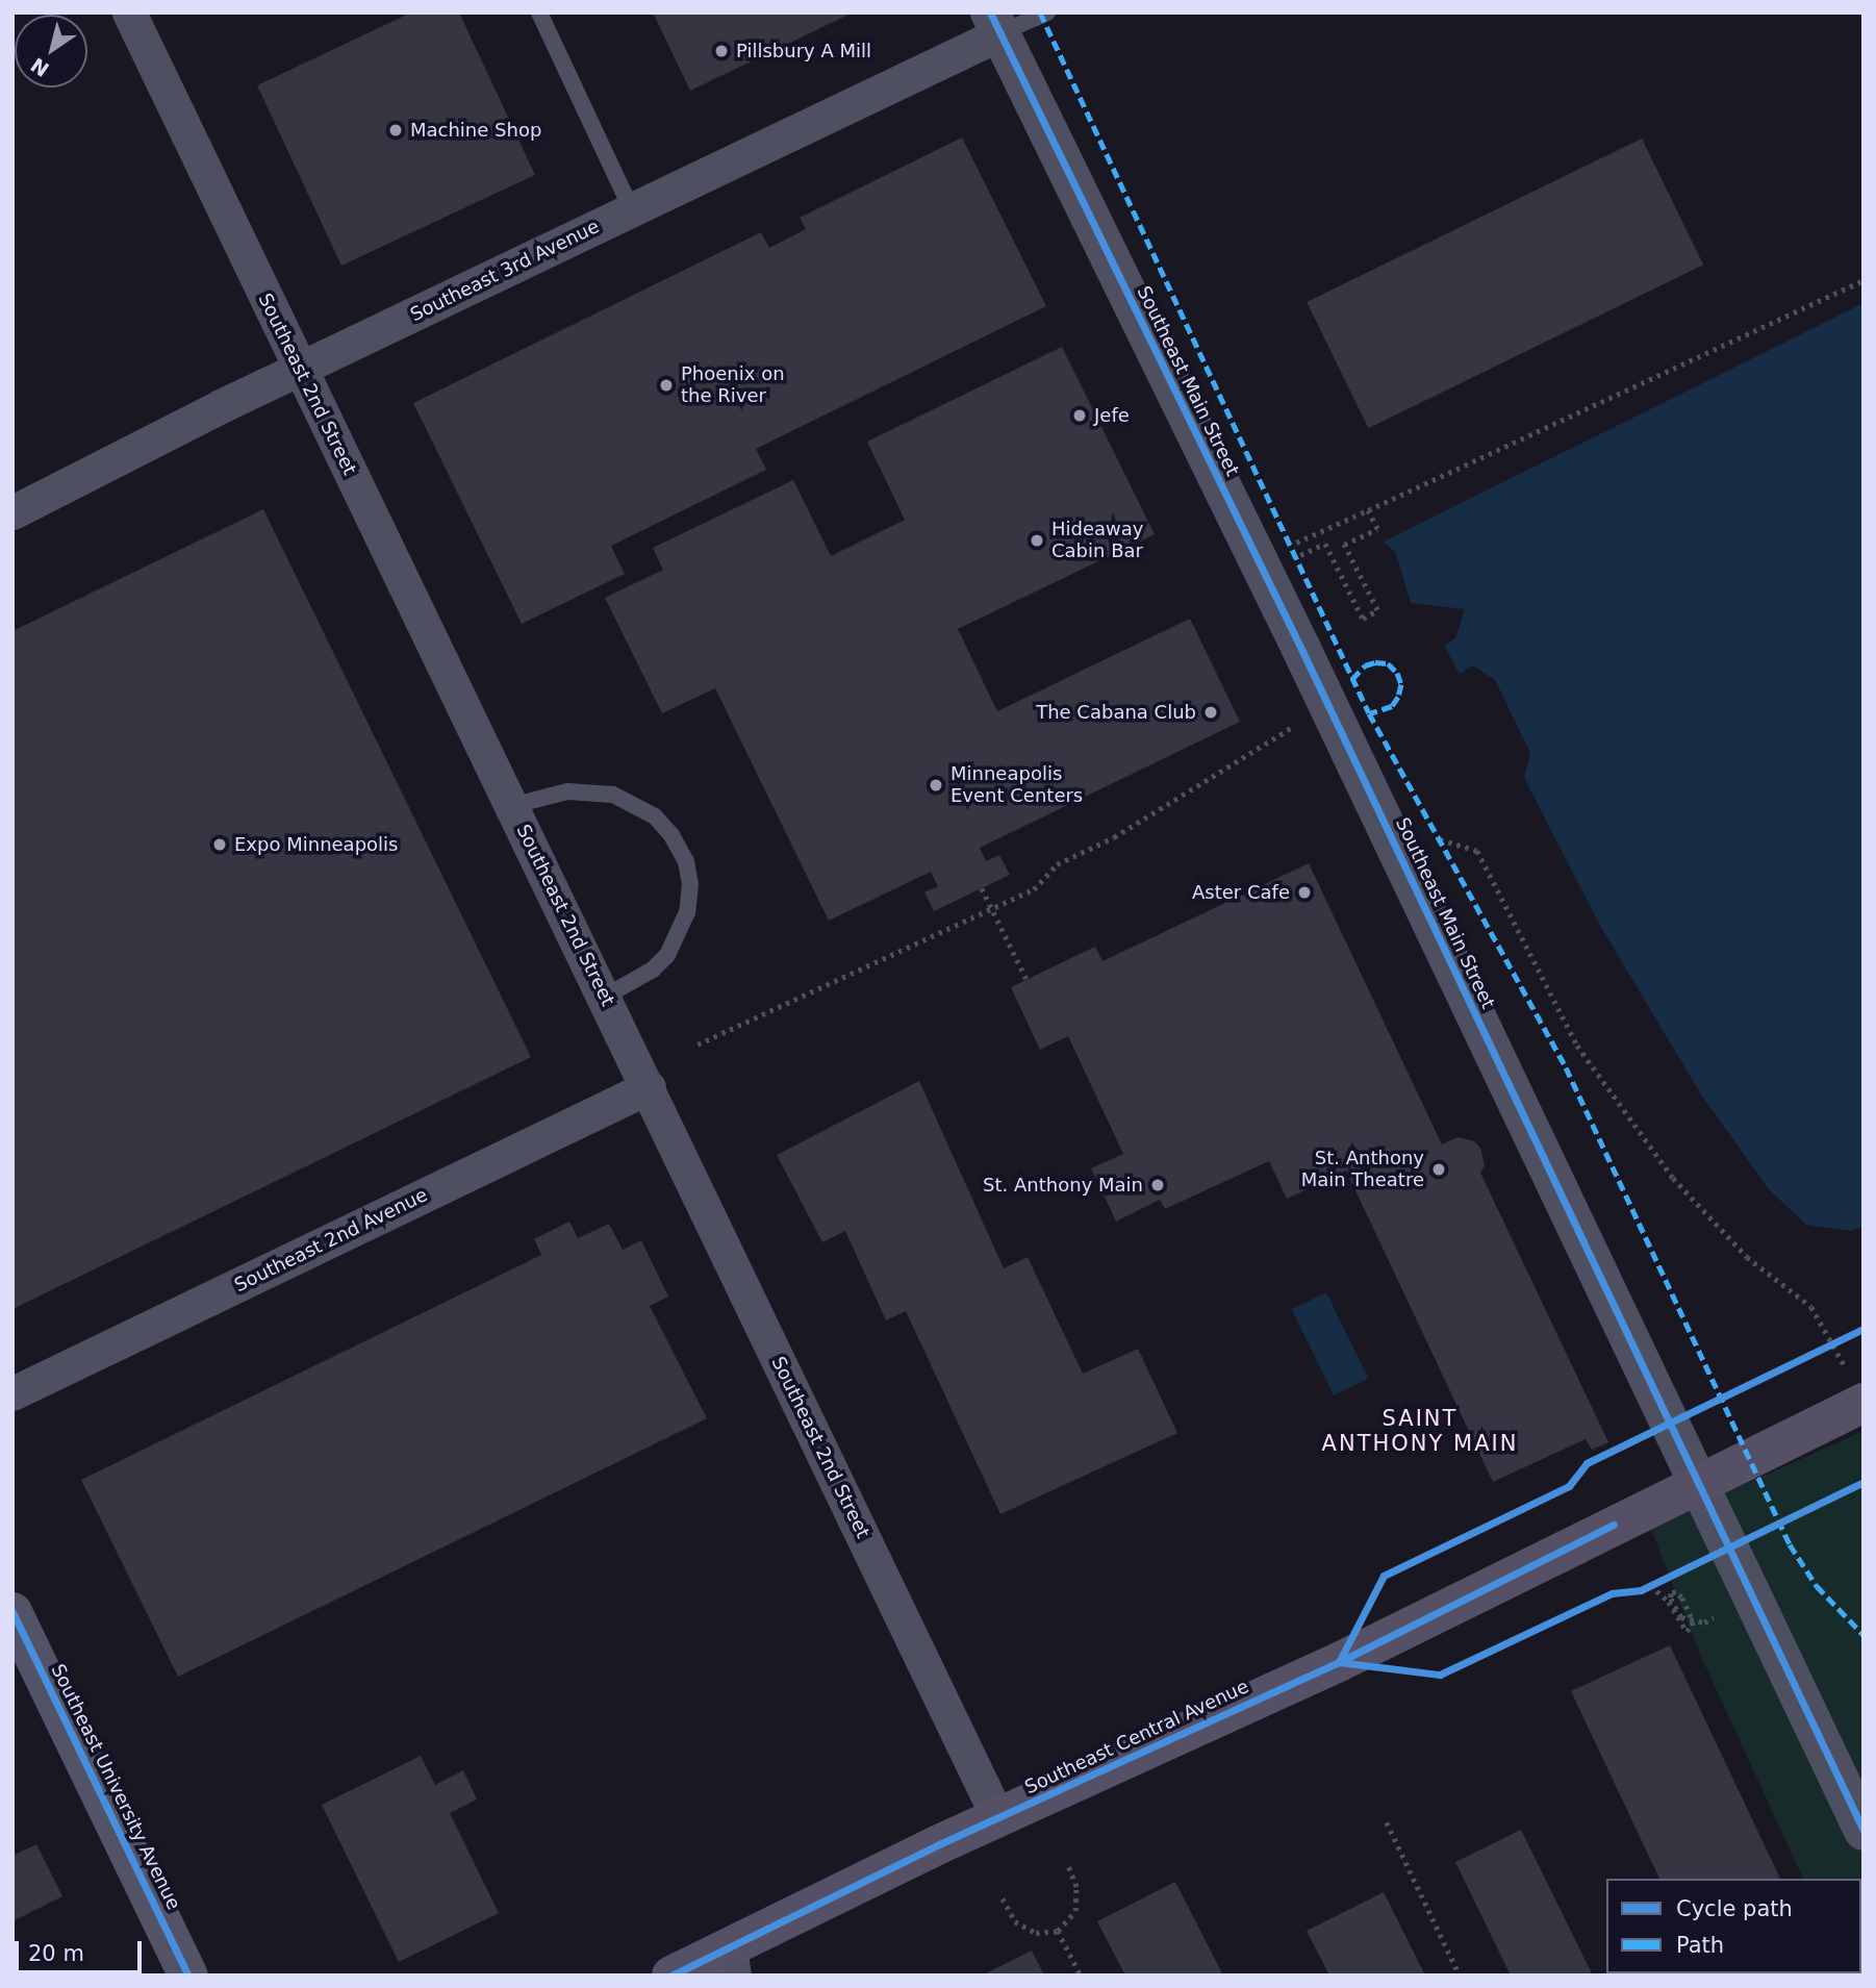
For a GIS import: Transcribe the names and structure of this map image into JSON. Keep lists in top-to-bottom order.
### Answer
{
  "streets": {
    "main road": ["Southeast Central Avenue", "Southeast University Avenue"],
    "street": [
      "Southeast 3rd Avenue",
      "Southeast Main Street",
      "Southeast 2nd Street",
      "Southeast 2nd Avenue"
    ]
  },
  "crossings": [
    ["Southeast 3rd Avenue", "Southeast Main Street"],
    ["Southeast 3rd Avenue", "Southeast 2nd Street"],
    ["Southeast 2nd Street", "Southeast 2nd Avenue"],
    ["Southeast 2nd Street", "Southeast Central Avenue"]
  ],
  "districts": ["SAINT ANTHONY MAIN"],
  "places": [
    "Pillsbury A Mill",
    "Machine Shop",
    "Phoenix on the River",
    "Jefe",
    "Hideaway Cabin Bar",
    "The Cabana Club",
    "Minneapolis Event Centers",
    "Expo Minneapolis",
    "Aster Cafe",
    "St. Anthony Main Theatre",
    "St. Anthony Main"
  ],
  "legend": ["Cycle path", "Path"],
  "scale_bar": "20 m",
  "north": "bottom left"
}
